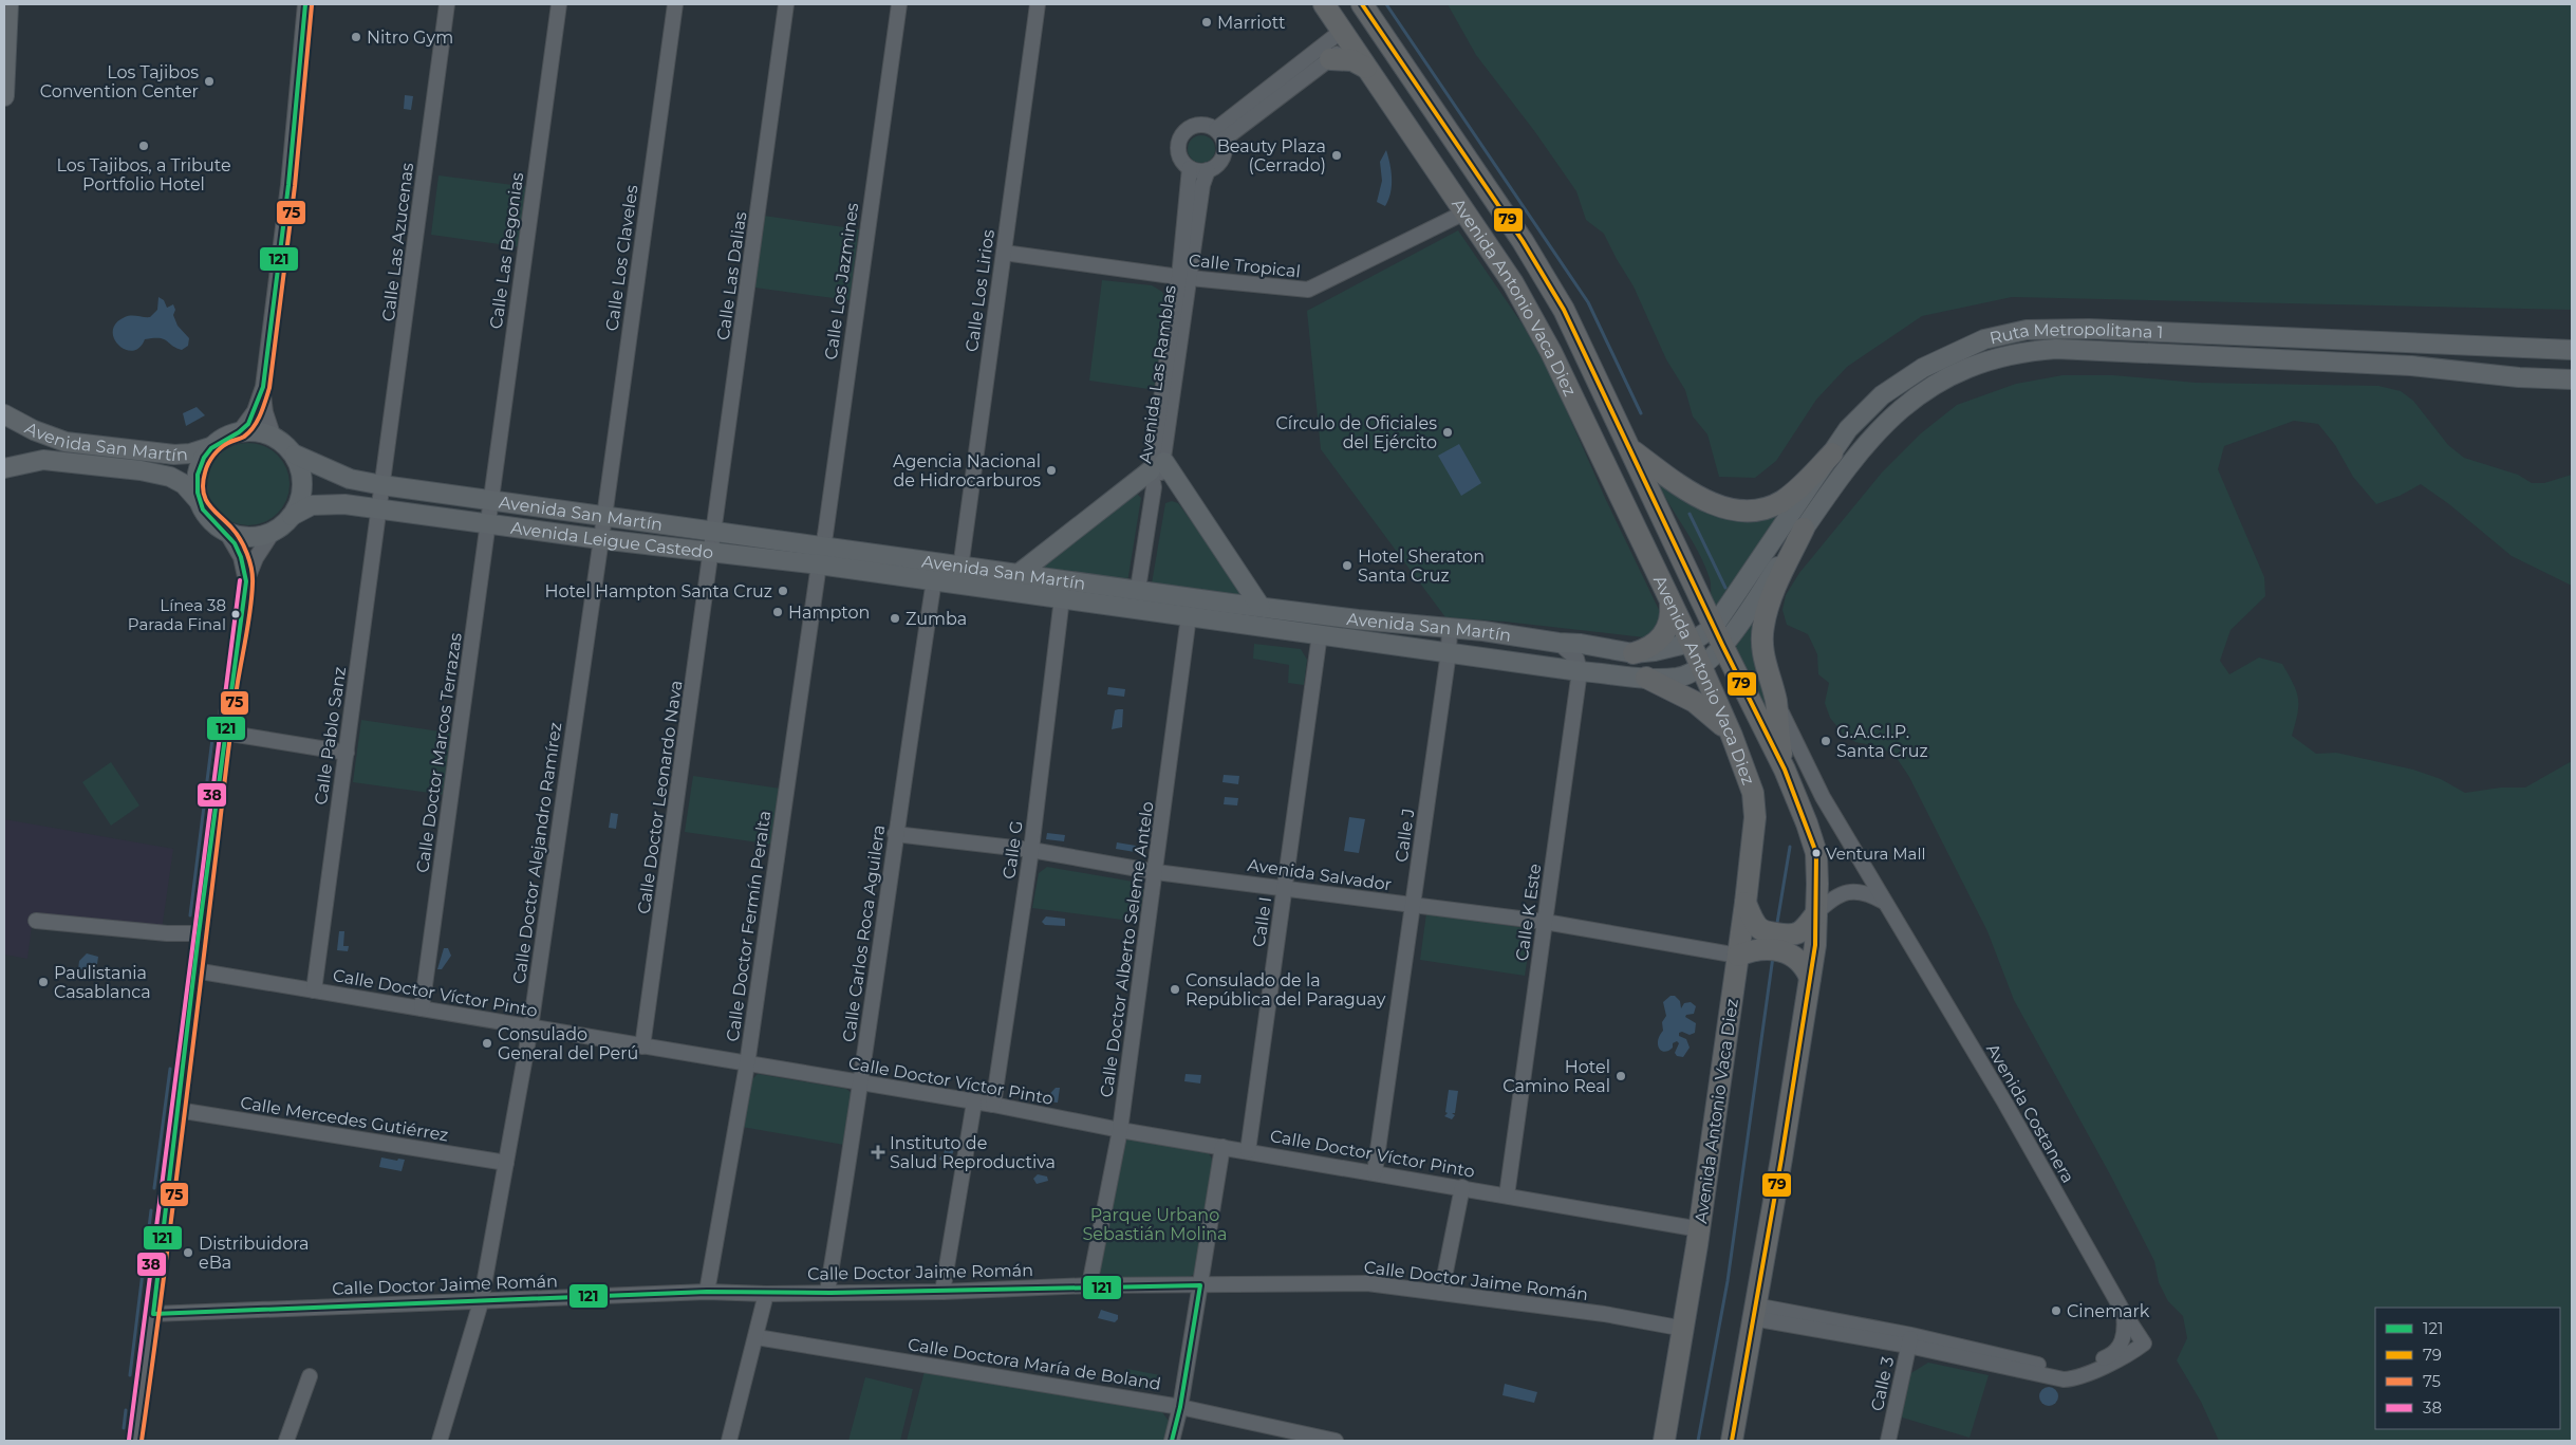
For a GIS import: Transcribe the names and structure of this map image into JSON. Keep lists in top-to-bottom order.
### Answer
{
  "streets": {
    "highway": ["Avenida Antonio Vaca Diez"],
    "main road": ["Ruta Metropolitana 1", "Avenida San Martín", "Avenida Leigue Castedo"],
    "street": [
      "Calle Las Azucenas",
      "Calle Las Begonias",
      "Calle Los Claveles",
      "Calle Tropical",
      "Calle Las Dalias",
      "Calle Los Jazmines",
      "Calle Los Lirios",
      "Avenida Las Ramblas",
      "Calle Pablo Sanz",
      "Calle Doctor Marcos Terrazas",
      "Calle Doctor Leonardo Nava",
      "Calle J",
      "Calle G",
      "Calle Doctor Alejandro Ramírez",
      "Avenida Salvador",
      "Calle K Este",
      "Calle I",
      "Calle Doctor Fermín Peralta",
      "Calle Carlos Roca Aguilera",
      "Calle Doctor Alberto Seleme Antelo",
      "Calle Doctor Víctor Pinto",
      "Avenida Costanera",
      "Calle Mercedes Gutiérrez",
      "Calle Doctor Jaime Román",
      "Calle Doctora María de Boland",
      "Calle 3"
    ]
  },
  "crossings": [
    ["Calle Las Azucenas", "Avenida San Martín"],
    ["Calle Las Azucenas", "Calle Pablo Sanz"],
    ["Calle Las Begonias", "Avenida San Martín"],
    ["Calle Las Begonias", "Calle Doctor Marcos Terrazas"],
    ["Calle Los Claveles", "Avenida San Martín"],
    ["Calle Los Claveles", "Calle Doctor Alejandro Ramírez"],
    ["Calle Tropical", "Calle Los Lirios"],
    ["Calle Tropical", "Avenida Antonio Vaca Diez"],
    ["Calle Tropical", "Avenida Las Ramblas"],
    ["Calle Las Dalias", "Avenida San Martín"],
    ["Calle Las Dalias", "Avenida Leigue Castedo"],
    ["Calle Las Dalias", "Calle Doctor Leonardo Nava"],
    ["Calle Los Jazmines", "Avenida San Martín"],
    ["Calle Los Jazmines", "Avenida Leigue Castedo"],
    ["Calle Los Jazmines", "Calle Doctor Fermín Peralta"],
    ["Calle Los Lirios", "Avenida San Martín"],
    ["Avenida Antonio Vaca Diez", "Ruta Metropolitana 1"],
    ["Avenida Antonio Vaca Diez", "Avenida San Martín"],
    ["Avenida Antonio Vaca Diez", "Avenida Salvador"],
    ["Avenida Antonio Vaca Diez", "Calle Doctor Víctor Pinto"],
    ["Avenida Antonio Vaca Diez", "Calle Doctor Jaime Román"],
    ["Ruta Metropolitana 1", "Avenida San Martín"],
    ["Avenida Las Ramblas", "Avenida San Martín"],
    ["Avenida San Martín", "Avenida Leigue Castedo"],
    ["Avenida San Martín", "Calle Pablo Sanz"],
    ["Avenida San Martín", "Calle Doctor Marcos Terrazas"],
    ["Avenida San Martín", "Calle J"],
    ["Avenida San Martín", "Calle G"],
    ["Avenida San Martín", "Calle Doctor Alejandro Ramírez"],
    ["Avenida San Martín", "Calle K Este"],
    ["Avenida San Martín", "Calle I"],
    ["Avenida San Martín", "Calle Doctor Fermín Peralta"],
    ["Avenida San Martín", "Calle Carlos Roca Aguilera"],
    ["Avenida San Martín", "Calle Doctor Alberto Seleme Antelo"],
    ["Avenida Leigue Castedo", "Calle Pablo Sanz"],
    ["Avenida Leigue Castedo", "Calle Doctor Marcos Terrazas"],
    ["Avenida Leigue Castedo", "Calle Doctor Leonardo Nava"],
    ["Avenida Leigue Castedo", "Calle Doctor Alejandro Ramírez"],
    ["Avenida Leigue Castedo", "Calle Doctor Fermín Peralta"],
    ["Avenida Leigue Castedo", "Calle Carlos Roca Aguilera"],
    ["Calle Pablo Sanz", "Calle Doctor Víctor Pinto"],
    ["Calle Doctor Marcos Terrazas", "Calle Doctor Víctor Pinto"],
    ["Calle Doctor Leonardo Nava", "Calle Doctor Víctor Pinto"],
    ["Calle J", "Avenida Salvador"],
    ["Calle J", "Calle Doctor Víctor Pinto"],
    ["Calle G", "Avenida Salvador"],
    ["Calle G", "Calle Doctor Víctor Pinto"],
    ["Calle Doctor Alejandro Ramírez", "Calle Doctor Víctor Pinto"],
    ["Calle Doctor Alejandro Ramírez", "Calle Mercedes Gutiérrez"],
    ["Calle Doctor Alejandro Ramírez", "Calle Doctor Jaime Román"],
    ["Avenida Salvador", "Calle K Este"],
    ["Avenida Salvador", "Calle I"],
    ["Avenida Salvador", "Calle Carlos Roca Aguilera"],
    ["Avenida Salvador", "Calle Doctor Alberto Seleme Antelo"],
    ["Calle K Este", "Calle Doctor Víctor Pinto"],
    ["Calle I", "Calle Doctor Víctor Pinto"],
    ["Calle Doctor Fermín Peralta", "Calle Doctor Víctor Pinto"],
    ["Calle Doctor Fermín Peralta", "Calle Doctor Jaime Román"],
    ["Calle Carlos Roca Aguilera", "Calle Doctor Víctor Pinto"],
    ["Calle Carlos Roca Aguilera", "Calle Doctor Jaime Román"],
    ["Calle Doctor Alberto Seleme Antelo", "Calle Doctor Víctor Pinto"],
    ["Calle Doctor Alberto Seleme Antelo", "Calle Doctor Jaime Román"],
    ["Avenida Costanera", "Calle 3"]
  ],
  "parks": ["Parque Urbano Sebastián Molina"],
  "places": {
    "other": [
      "Marriott",
      "Nitro Gym",
      "Los Tajibos Convention Center",
      "Los Tajibos, a Tribute Portfolio Hotel",
      "Beauty Plaza (Cerrado)",
      "Círculo de Oficiales del Ejército",
      "Agencia Nacional de Hidrocarburos",
      "Hotel Sheraton Santa Cruz",
      "Hotel Hampton Santa Cruz",
      "Hampton",
      "Línea 38 Parada Final",
      "Zumba",
      "G.A.C.I.P. Santa Cruz",
      "Ventura Mall",
      "Paulistania Casablanca",
      "Consulado de la República del Paraguay",
      "Consulado General del Perú",
      "Hotel Camino Real",
      "Distribuidora eBa",
      "Cinemark"
    ],
    "health": ["Instituto de Salud Reproductiva"]
  },
  "lines": [
    "transit line 121",
    "transit line 79",
    "transit line 75",
    "transit line 38"
  ],
  "legend": [
    "121",
    "79",
    "75",
    "38"
  ]
}
